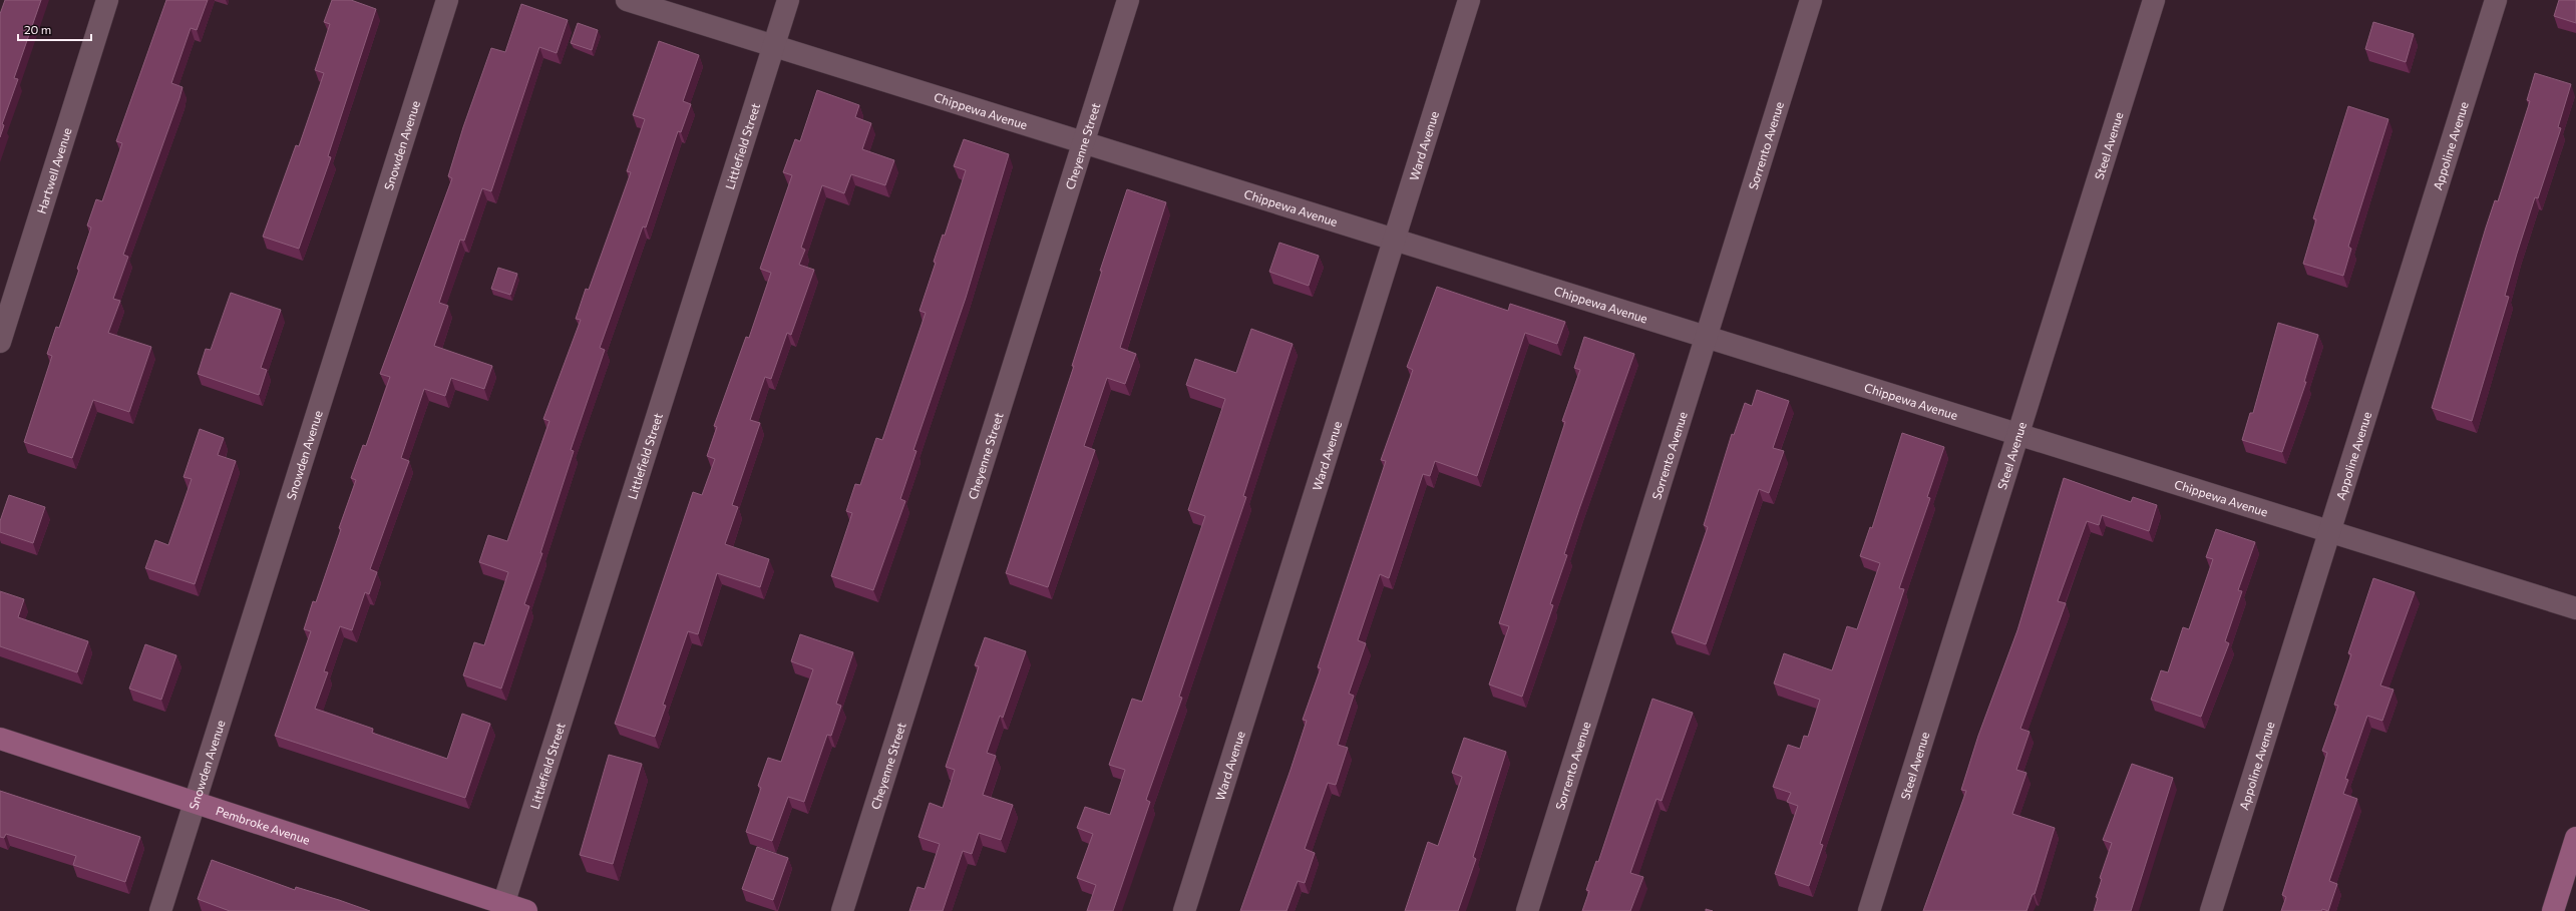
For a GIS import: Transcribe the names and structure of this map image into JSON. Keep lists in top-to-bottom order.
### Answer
{
  "streets": {
    "street": [
      "Chippewa Avenue",
      "Snowden Avenue",
      "Littlefield Street",
      "Cheyenne Street",
      "Ward Avenue",
      "Sorrento Avenue",
      "Steel Avenue",
      "Appoline Avenue",
      "Hartwell Avenue",
      "Pembroke Avenue"
    ]
  },
  "crossings": [
    ["Chippewa Avenue", "Littlefield Street"],
    ["Chippewa Avenue", "Cheyenne Street"],
    ["Chippewa Avenue", "Ward Avenue"],
    ["Chippewa Avenue", "Sorrento Avenue"],
    ["Chippewa Avenue", "Steel Avenue"],
    ["Chippewa Avenue", "Appoline Avenue"],
    ["Snowden Avenue", "Pembroke Avenue"],
    ["Littlefield Street", "Pembroke Avenue"]
  ],
  "scale_bar": "20 m"
}
